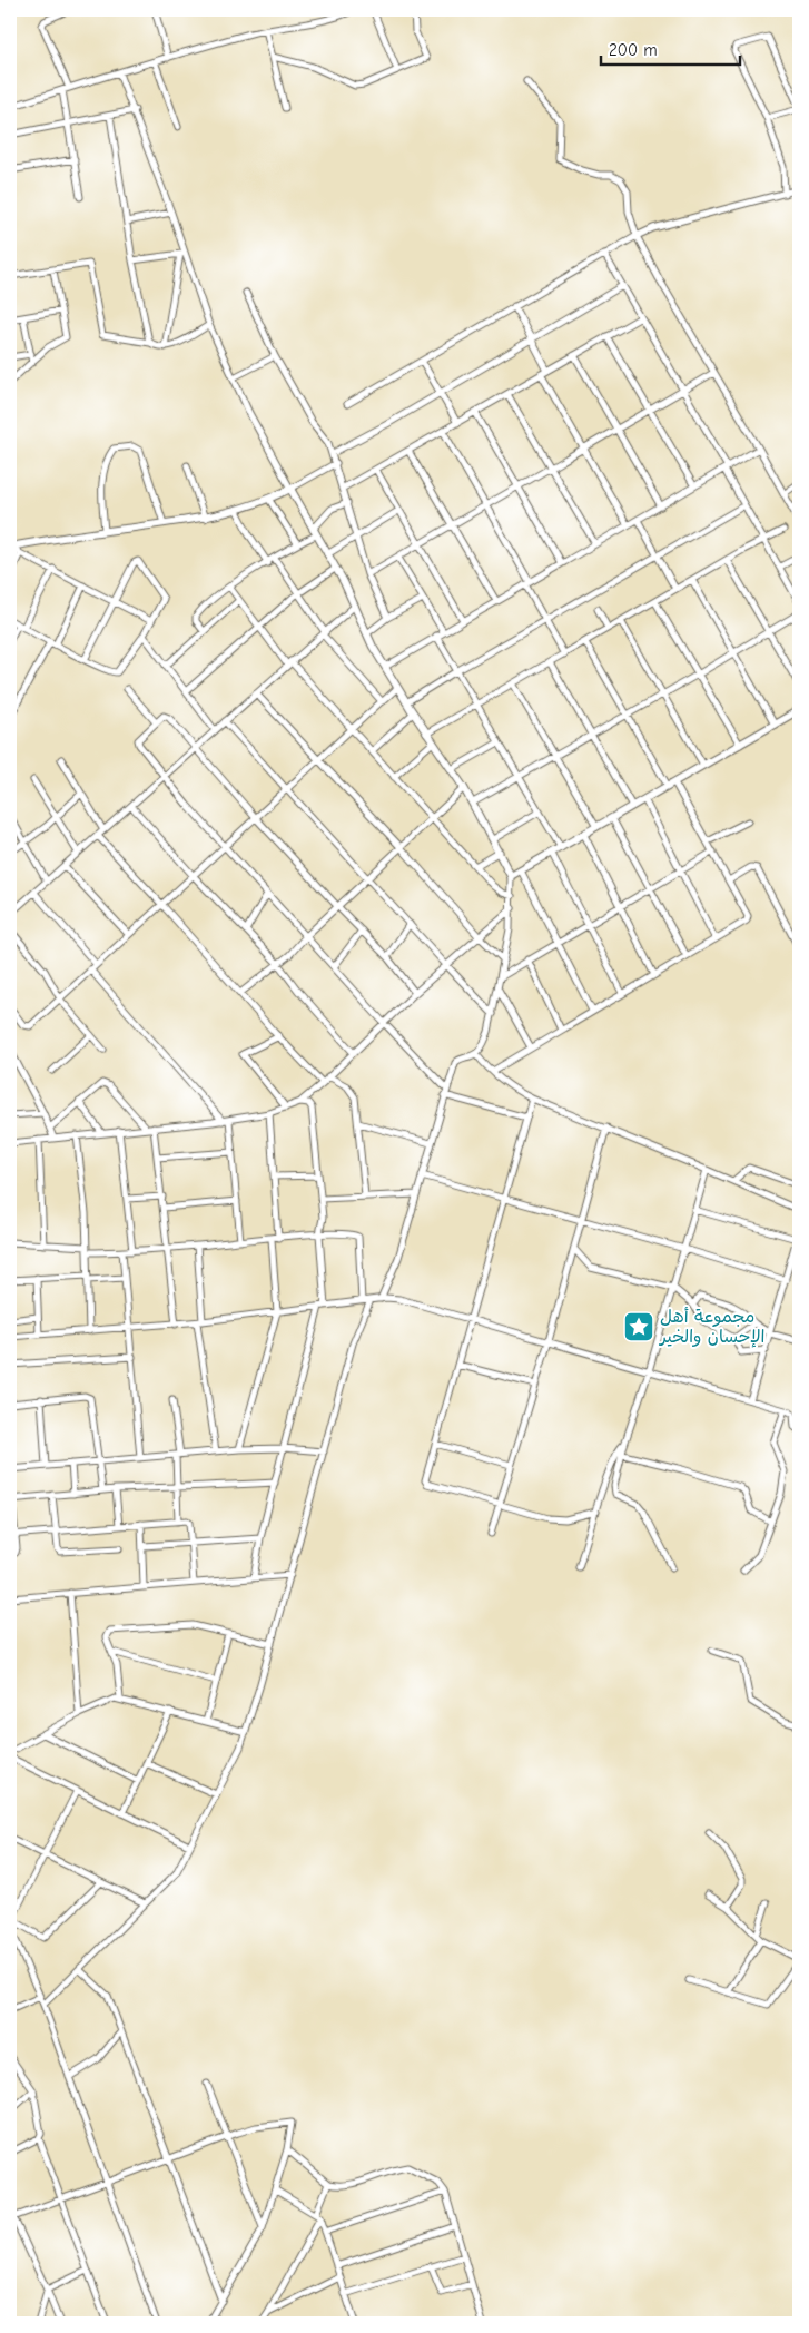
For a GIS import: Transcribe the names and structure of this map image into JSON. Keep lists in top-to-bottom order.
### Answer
{
  "places": {
    "place": ["مجموعة أهل الإحسان والخير"]
  },
  "scale_bar": "200 m"
}
